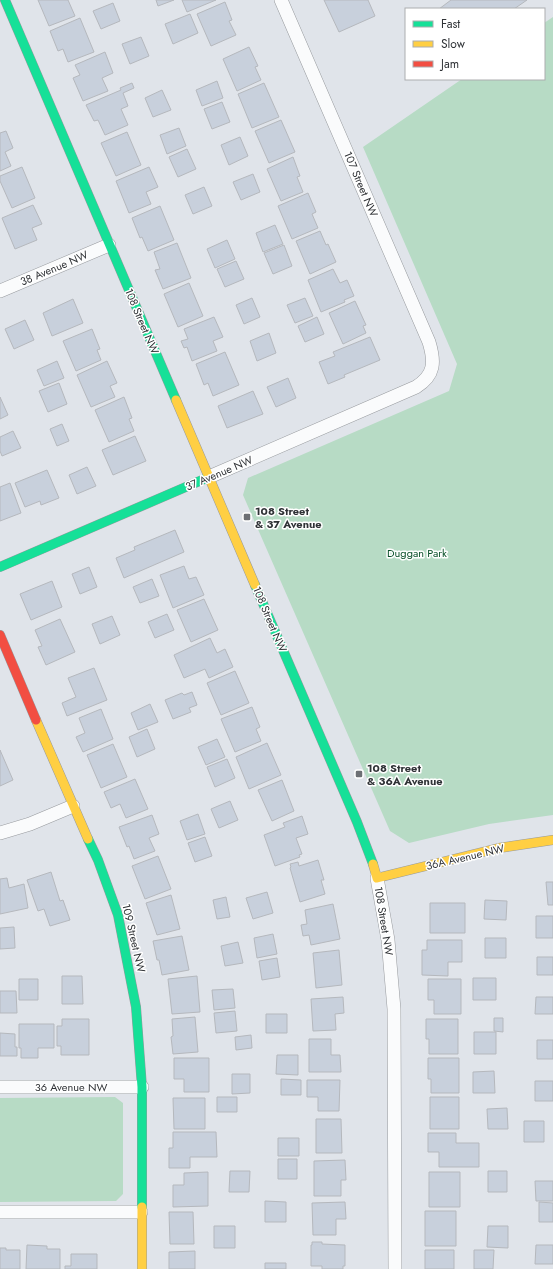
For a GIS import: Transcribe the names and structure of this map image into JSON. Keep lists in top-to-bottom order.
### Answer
{
  "streets": {
    "street": [
      "107 Street NW",
      "38 Avenue NW",
      "108 Street NW",
      "37 Avenue NW",
      "36A Avenue NW",
      "109 Street NW",
      "36 Avenue NW"
    ]
  },
  "crossings": [
    ["107 Street NW", "37 Avenue NW"],
    ["38 Avenue NW", "108 Street NW"],
    ["108 Street NW", "37 Avenue NW"],
    ["108 Street NW", "36A Avenue NW"],
    ["109 Street NW", "36 Avenue NW"]
  ],
  "parks": ["Duggan Park"],
  "places": {
    "transit": ["108 Street & 37 Avenue", "108 Street & 36A Avenue"]
  },
  "legend": ["Fast", "Slow", "Jam"]
}
